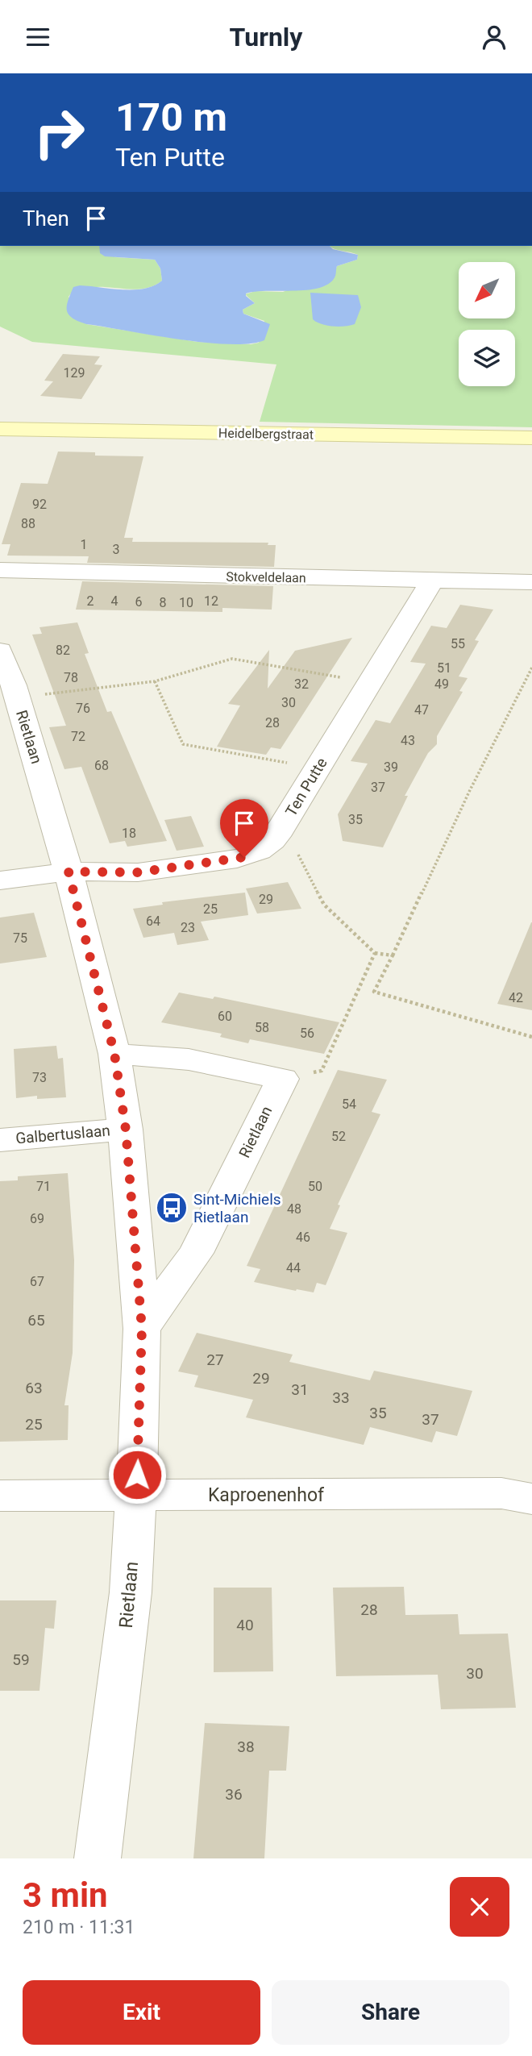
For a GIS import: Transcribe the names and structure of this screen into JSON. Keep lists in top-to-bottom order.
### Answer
{
  "streets": {
    "main road": ["Heidelbergstraat"],
    "street": [
      "Stokveldelaan",
      "Rietlaan",
      "Ten Putte",
      "Galbertuslaan",
      "Kaproenenhof"
    ]
  },
  "crossings": [
    ["Stokveldelaan", "Ten Putte"],
    ["Rietlaan", "Ten Putte"],
    ["Rietlaan", "Galbertuslaan"],
    ["Rietlaan", "Kaproenenhof"]
  ],
  "places": {
    "bus stop": ["Sint-Michiels Rietlaan"]
  },
  "house_numbers": [
    "129",
    "92",
    "88",
    "1",
    "3",
    "2",
    "4",
    "12",
    "6",
    "8",
    "10",
    "55",
    "82",
    "51",
    "78",
    "32",
    "49",
    "30",
    "76",
    "47",
    "28",
    "72",
    "43",
    "68",
    "39",
    "37",
    "35",
    "18",
    "29",
    "25",
    "64",
    "23",
    "75",
    "42",
    "60",
    "58",
    "56",
    "73",
    "54",
    "52",
    "71",
    "50",
    "48",
    "69",
    "46",
    "44",
    "67",
    "65",
    "27",
    "29",
    "63",
    "31",
    "33",
    "35",
    "37",
    "25",
    "28",
    "40",
    "59",
    "30",
    "38",
    "36"
  ],
  "north": "bottom left",
  "page": {
    "header": "Turnly",
    "turn": ["170 m", "Ten Putte"],
    "then": "Then",
    "heading": ["3 min", "210 m · 11:31"],
    "buttons": ["Exit", "Share"]
  }
}
